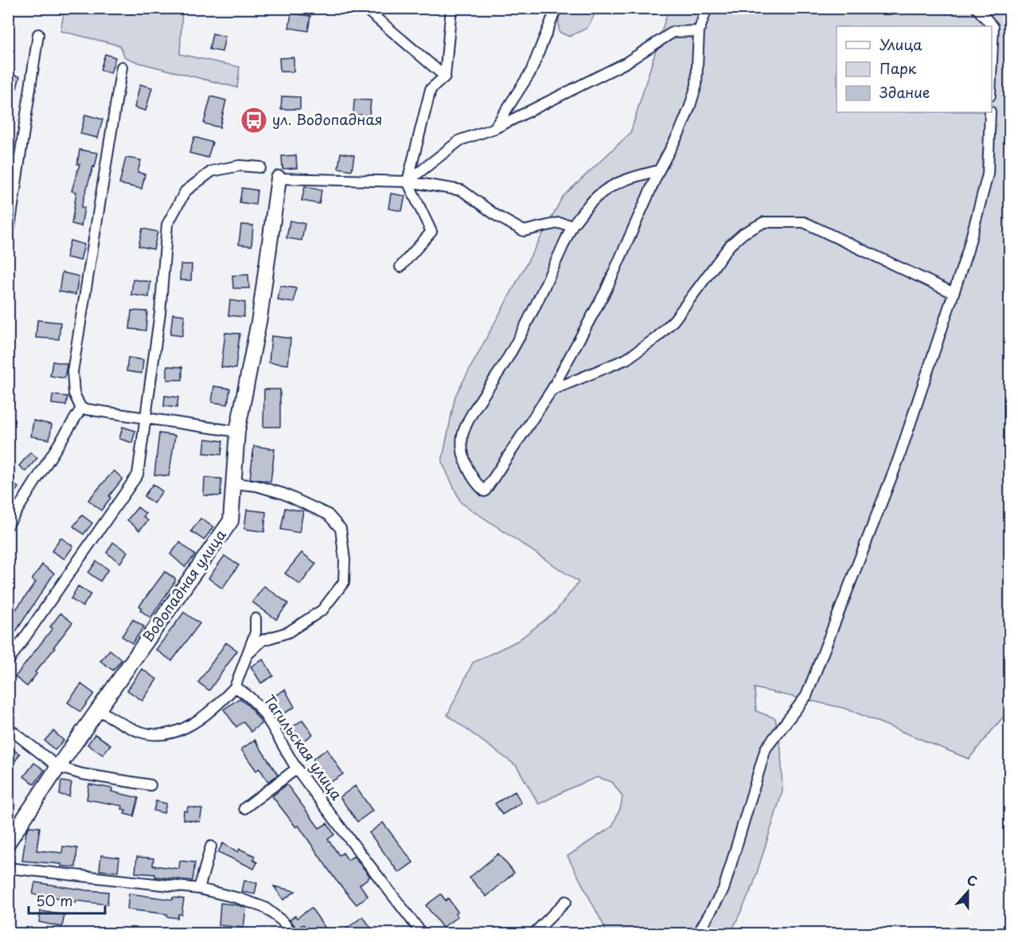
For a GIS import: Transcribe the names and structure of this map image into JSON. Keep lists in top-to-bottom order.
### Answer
{
  "streets": {
    "street": ["Водопадная улица", "Тагильская улица"]
  },
  "places": {
    "bus stop": ["ул. Водопадная"]
  },
  "legend": ["Улица", "Парк", "Здание"],
  "scale_bar": "50 m",
  "north": "top"
}
